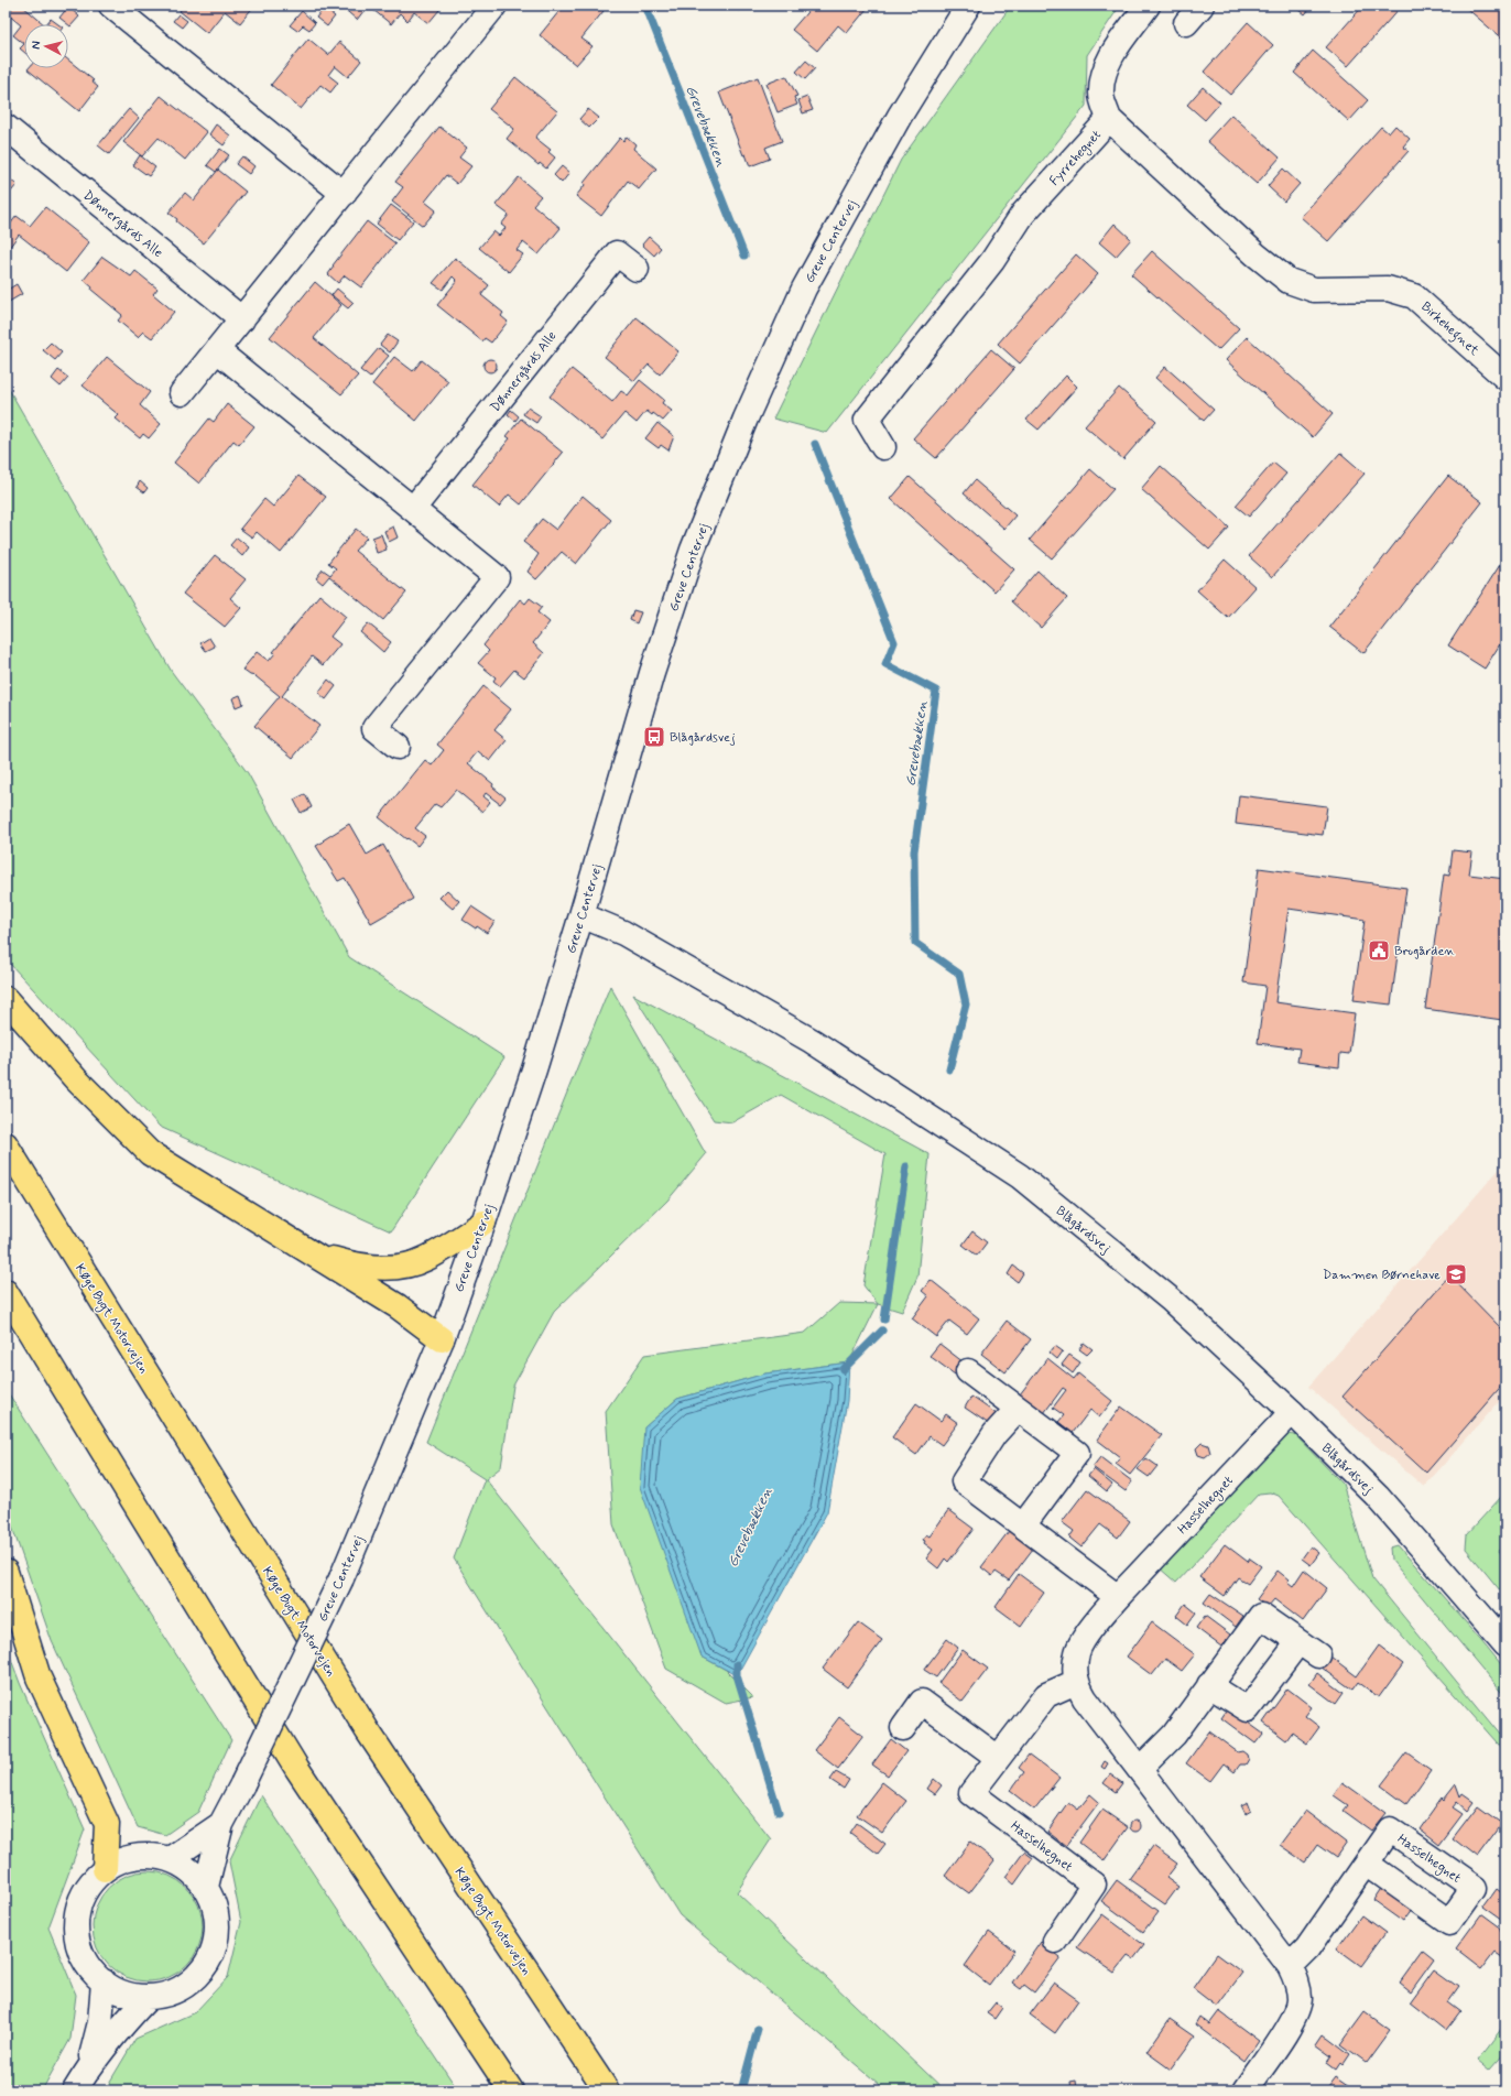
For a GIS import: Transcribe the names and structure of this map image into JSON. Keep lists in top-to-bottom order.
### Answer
{
  "streets": {
    "highway": ["Køge Bugt Motorvejen"],
    "street": [
      "Fyrrehegnet",
      "Dønnergårds Alle",
      "Greve Centervej",
      "Birkehegnet",
      "Blågårdsvej",
      "Hasselhegnet"
    ]
  },
  "crossings": [
    ["Fyrrehegnet", "Birkehegnet"],
    ["Greve Centervej", "Blågårdsvej"],
    ["Blågårdsvej", "Hasselhegnet"]
  ],
  "water": ["Grevebækken"],
  "places": {
    "bus stop": ["Blågårdsvej"],
    "public building": ["Brogården"],
    "school or university": ["Dammen Børnehave"]
  },
  "north": "left"
}
